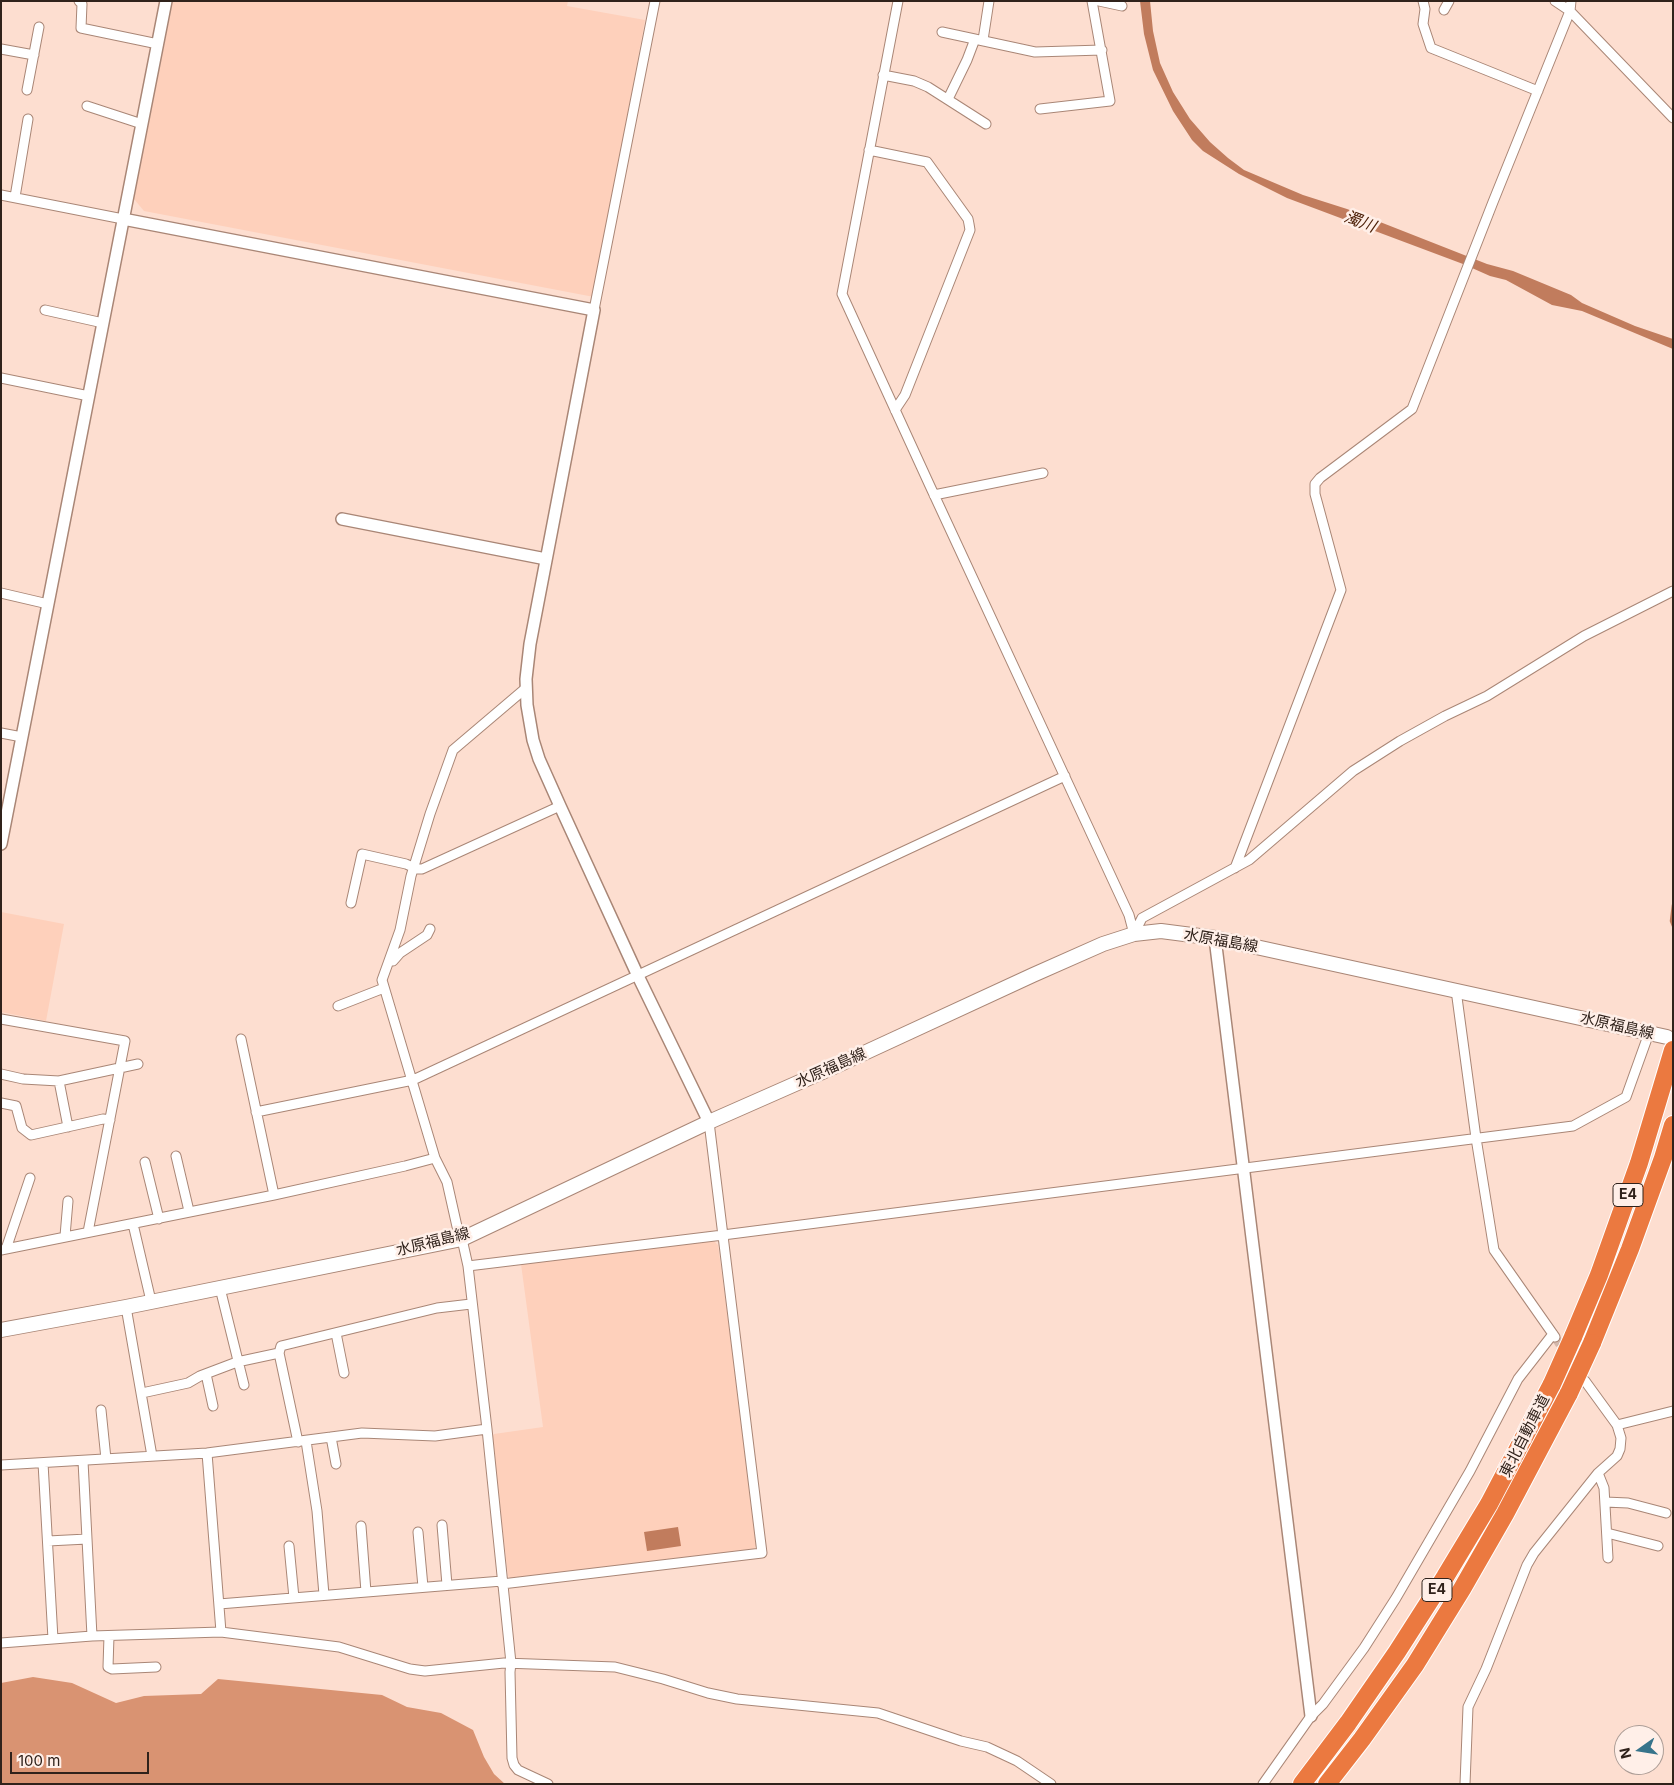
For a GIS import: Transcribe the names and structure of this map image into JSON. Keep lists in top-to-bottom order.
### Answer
{
  "streets": {
    "highway": ["E4", "東北自動車道"],
    "main road": ["水原福島線"]
  },
  "crossings": [
    ["水原福島線", "東北自動車道"]
  ],
  "water": ["濁川"],
  "scale_bar": "100 m",
  "north": "left"
}
